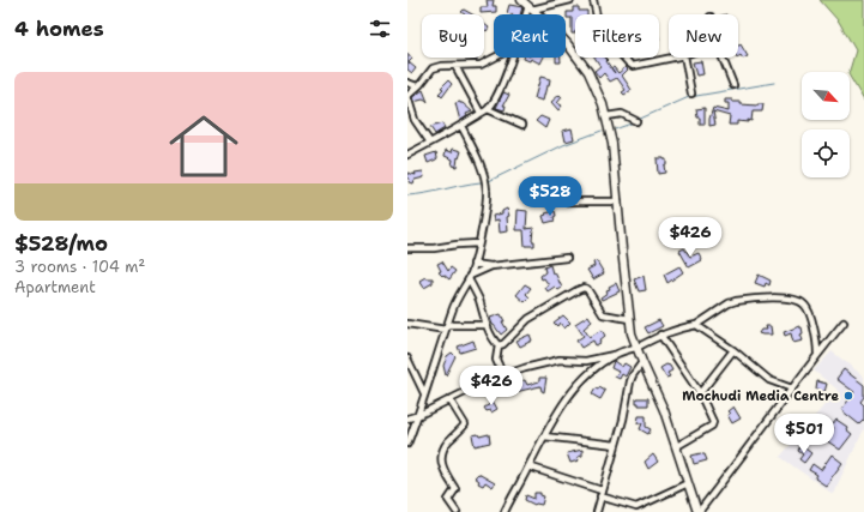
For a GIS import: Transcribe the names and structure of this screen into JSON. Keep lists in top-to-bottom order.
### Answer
{
  "places": ["Mochudi Media Centre"],
  "north": "bottom right",
  "page": {
    "heading": "4 homes",
    "chip": [
      "Buy",
      "Rent",
      "Filters",
      "New"
    ],
    "list": [
      {
        "name": "$528/mo",
        "note": "3 rooms · 104 m² · Apartment"
      }
    ],
    "price": [
      "$528",
      "$426",
      "$426",
      "$501"
    ]
  }
}
